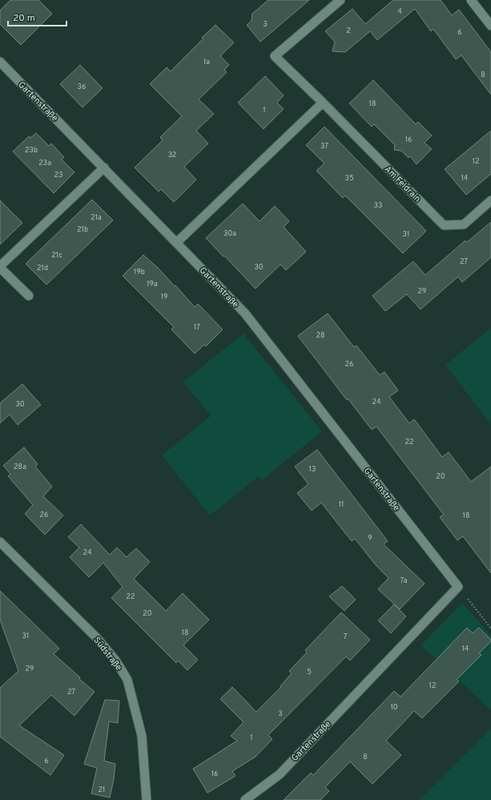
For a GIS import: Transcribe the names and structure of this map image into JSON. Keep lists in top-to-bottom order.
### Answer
{
  "streets": {
    "street": ["Gartenstraße", "Am Feldrain", "Südstraße"]
  },
  "house_numbers": [
    "4",
    "3",
    "2",
    "6",
    "1a",
    "8",
    "36",
    "18",
    "1",
    "16",
    "37",
    "23b",
    "32",
    "12",
    "23a",
    "23",
    "35",
    "14",
    "33",
    "21a",
    "21b",
    "30a",
    "31",
    "21c",
    "27",
    "30",
    "21d",
    "19b",
    "19a",
    "29",
    "19",
    "17",
    "28",
    "26",
    "24",
    "30",
    "22",
    "28a",
    "13",
    "20",
    "11",
    "26",
    "18",
    "9",
    "24",
    "7a",
    "22",
    "20",
    "18",
    "31",
    "7",
    "14",
    "29",
    "5",
    "12",
    "27",
    "10",
    "3",
    "1",
    "8",
    "6",
    "16",
    "21"
  ],
  "scale_bar": "20 m"
}
